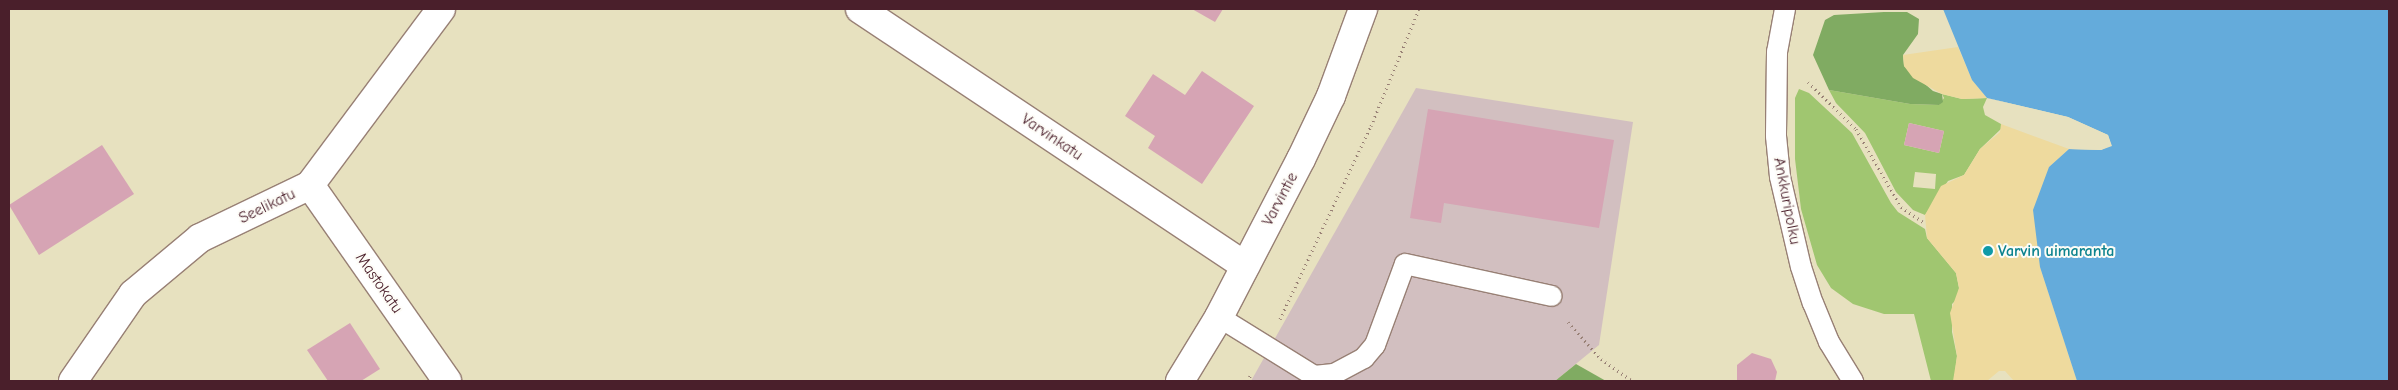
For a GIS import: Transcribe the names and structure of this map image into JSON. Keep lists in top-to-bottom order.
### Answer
{
  "streets": {
    "street": [
      "Varvinkatu",
      "Varvintie",
      "Seelikatu",
      "Mastokatu"
    ],
    "lane": ["Ankkuripolku"]
  },
  "crossings": [
    ["Varvinkatu", "Varvintie"],
    ["Seelikatu", "Mastokatu"]
  ],
  "places": ["Varvin uimaranta"]
}
